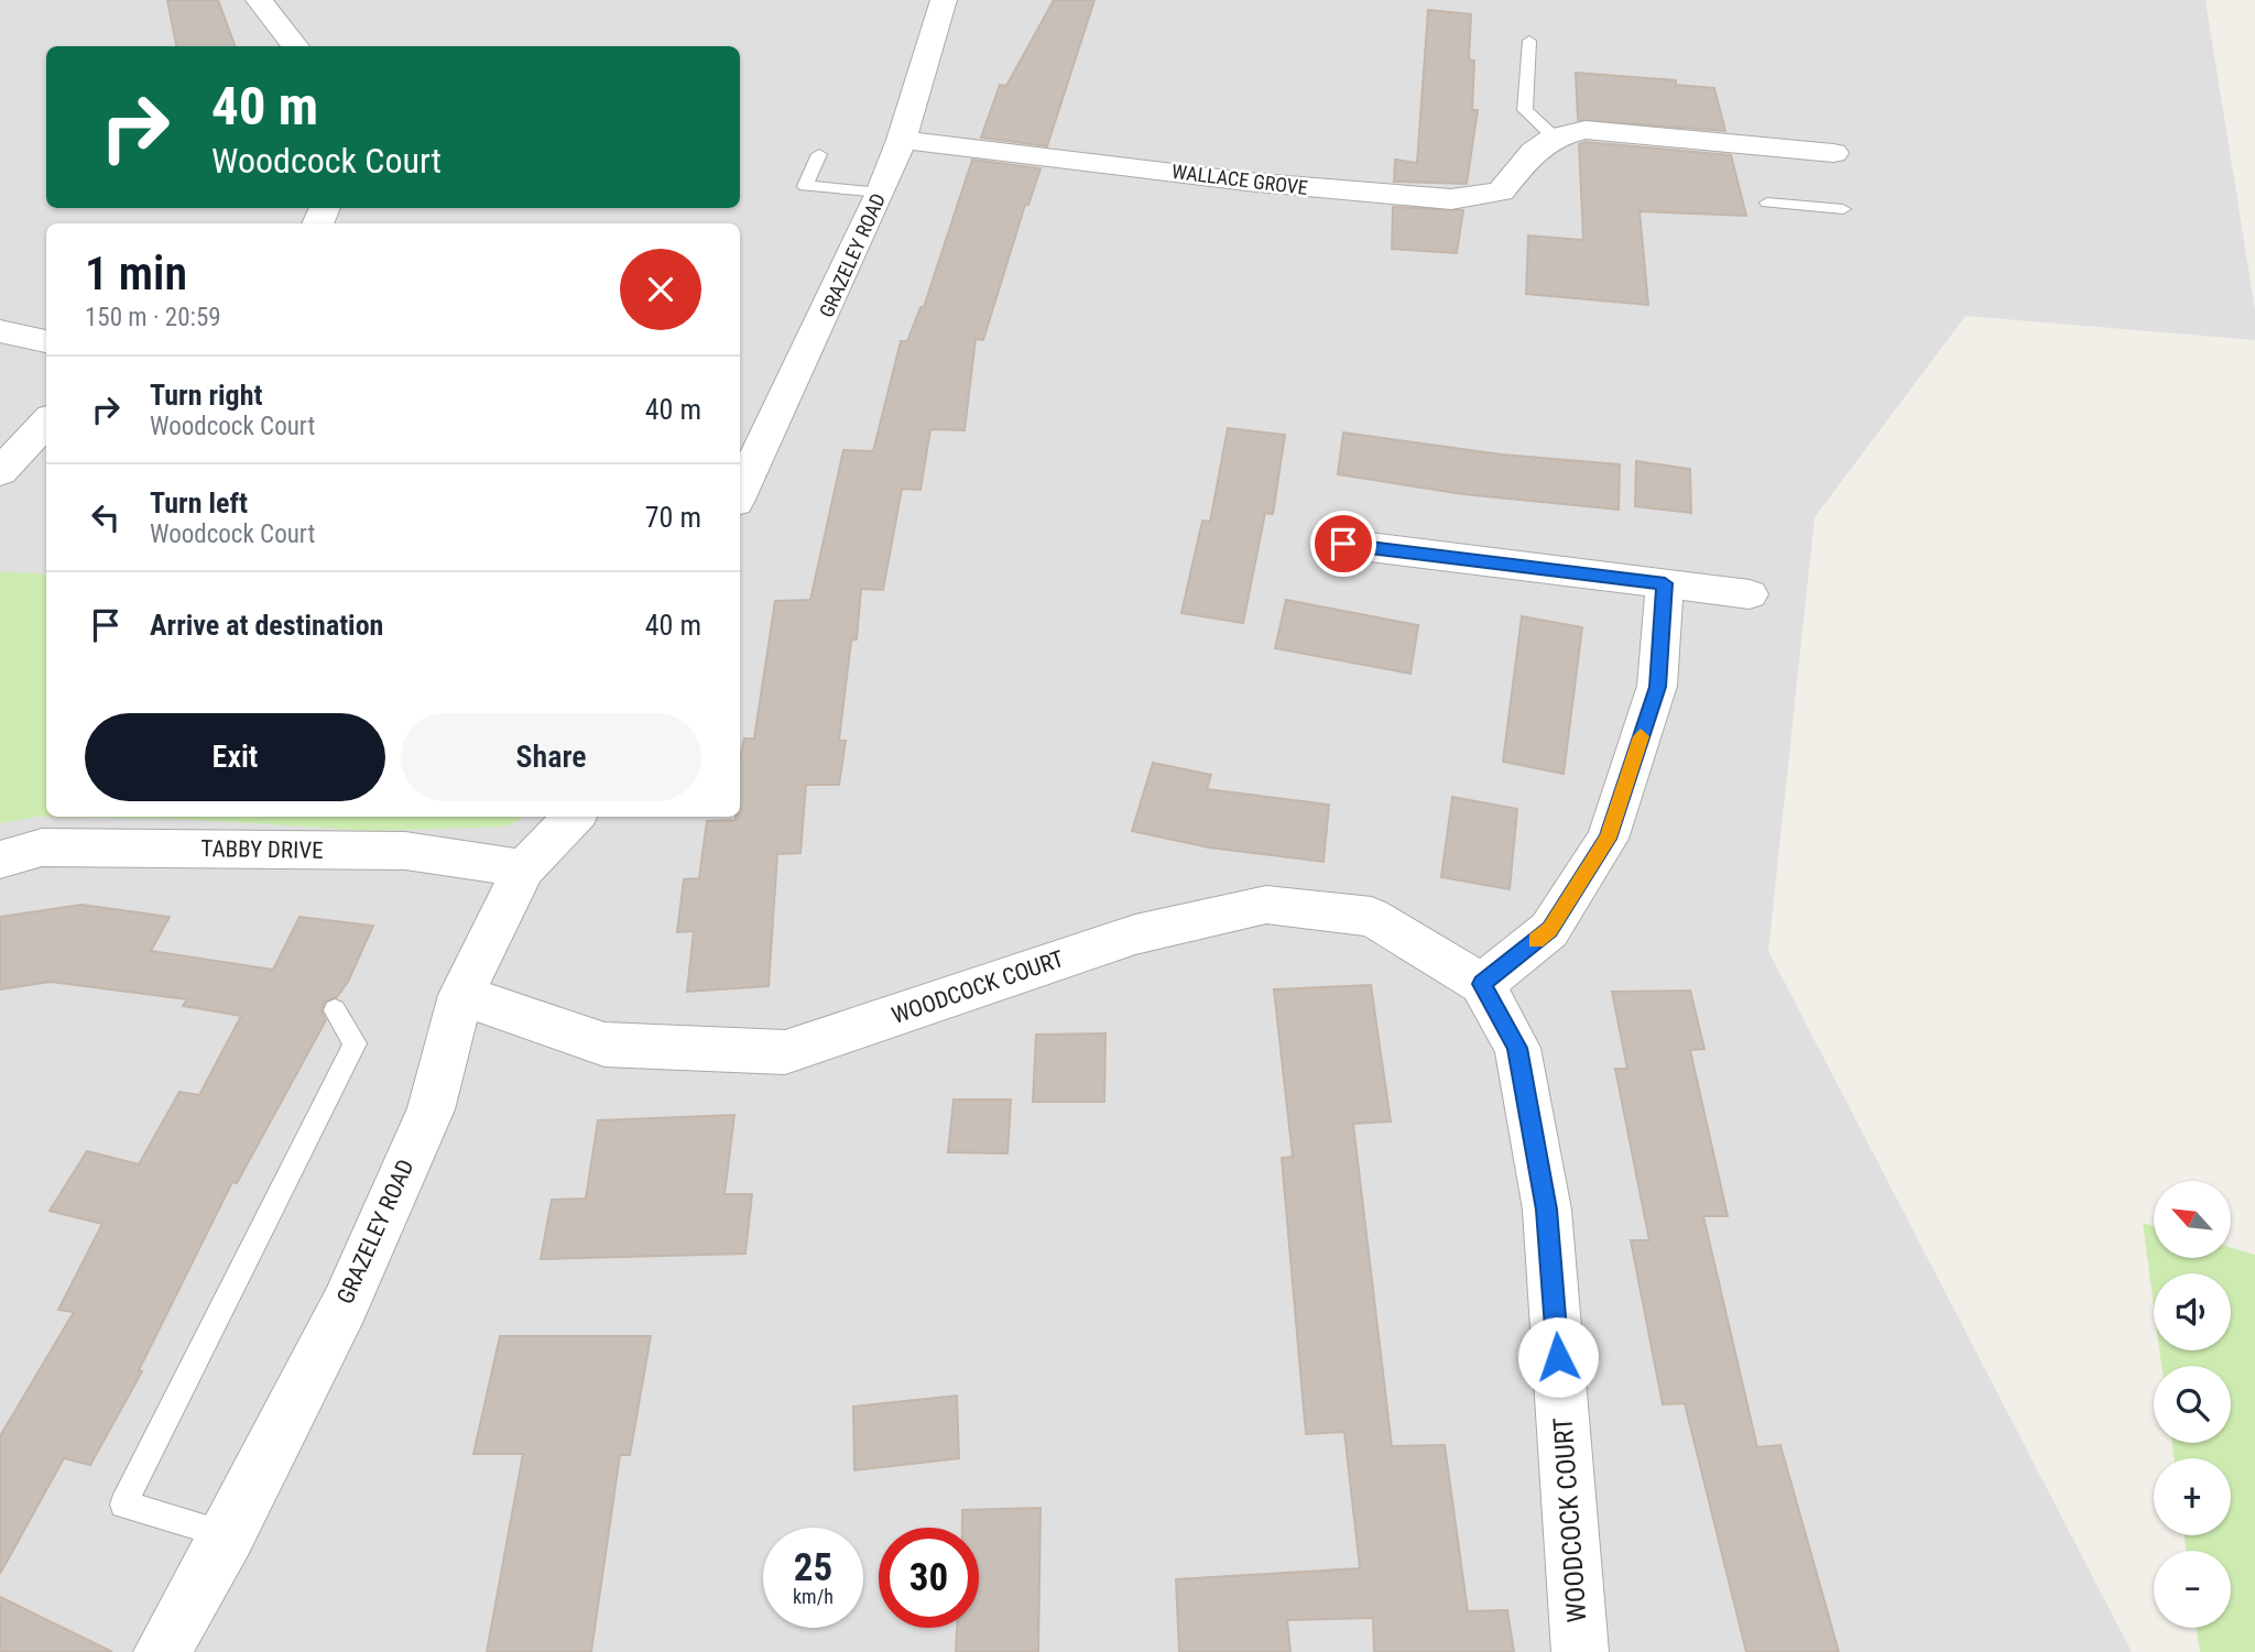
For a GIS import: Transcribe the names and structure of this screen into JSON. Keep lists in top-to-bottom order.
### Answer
{
  "streets": {
    "street": [
      "WALLACE GROVE",
      "GRAZELEY ROAD",
      "TABBY DRIVE",
      "WOODCOCK COURT"
    ]
  },
  "crossings": [
    ["WALLACE GROVE", "GRAZELEY ROAD"],
    ["GRAZELEY ROAD", "TABBY DRIVE"],
    ["GRAZELEY ROAD", "WOODCOCK COURT"]
  ],
  "north": "top left",
  "page": {
    "turn": ["40 m", "Woodcock Court"],
    "heading": ["1 min", "150 m · 20:59"],
    "list": [
      {
        "name": "Turn right",
        "note": "Woodcock Court",
        "value": "40 m"
      },
      {
        "name": "Turn left",
        "note": "Woodcock Court",
        "value": "70 m"
      },
      {
        "name": "Arrive at destination",
        "value": "40 m"
      }
    ],
    "buttons": ["Exit", "Share"],
    "map_buttons": ["+", "−"],
    "speed": "25 km/h",
    "limit": "30"
  }
}
